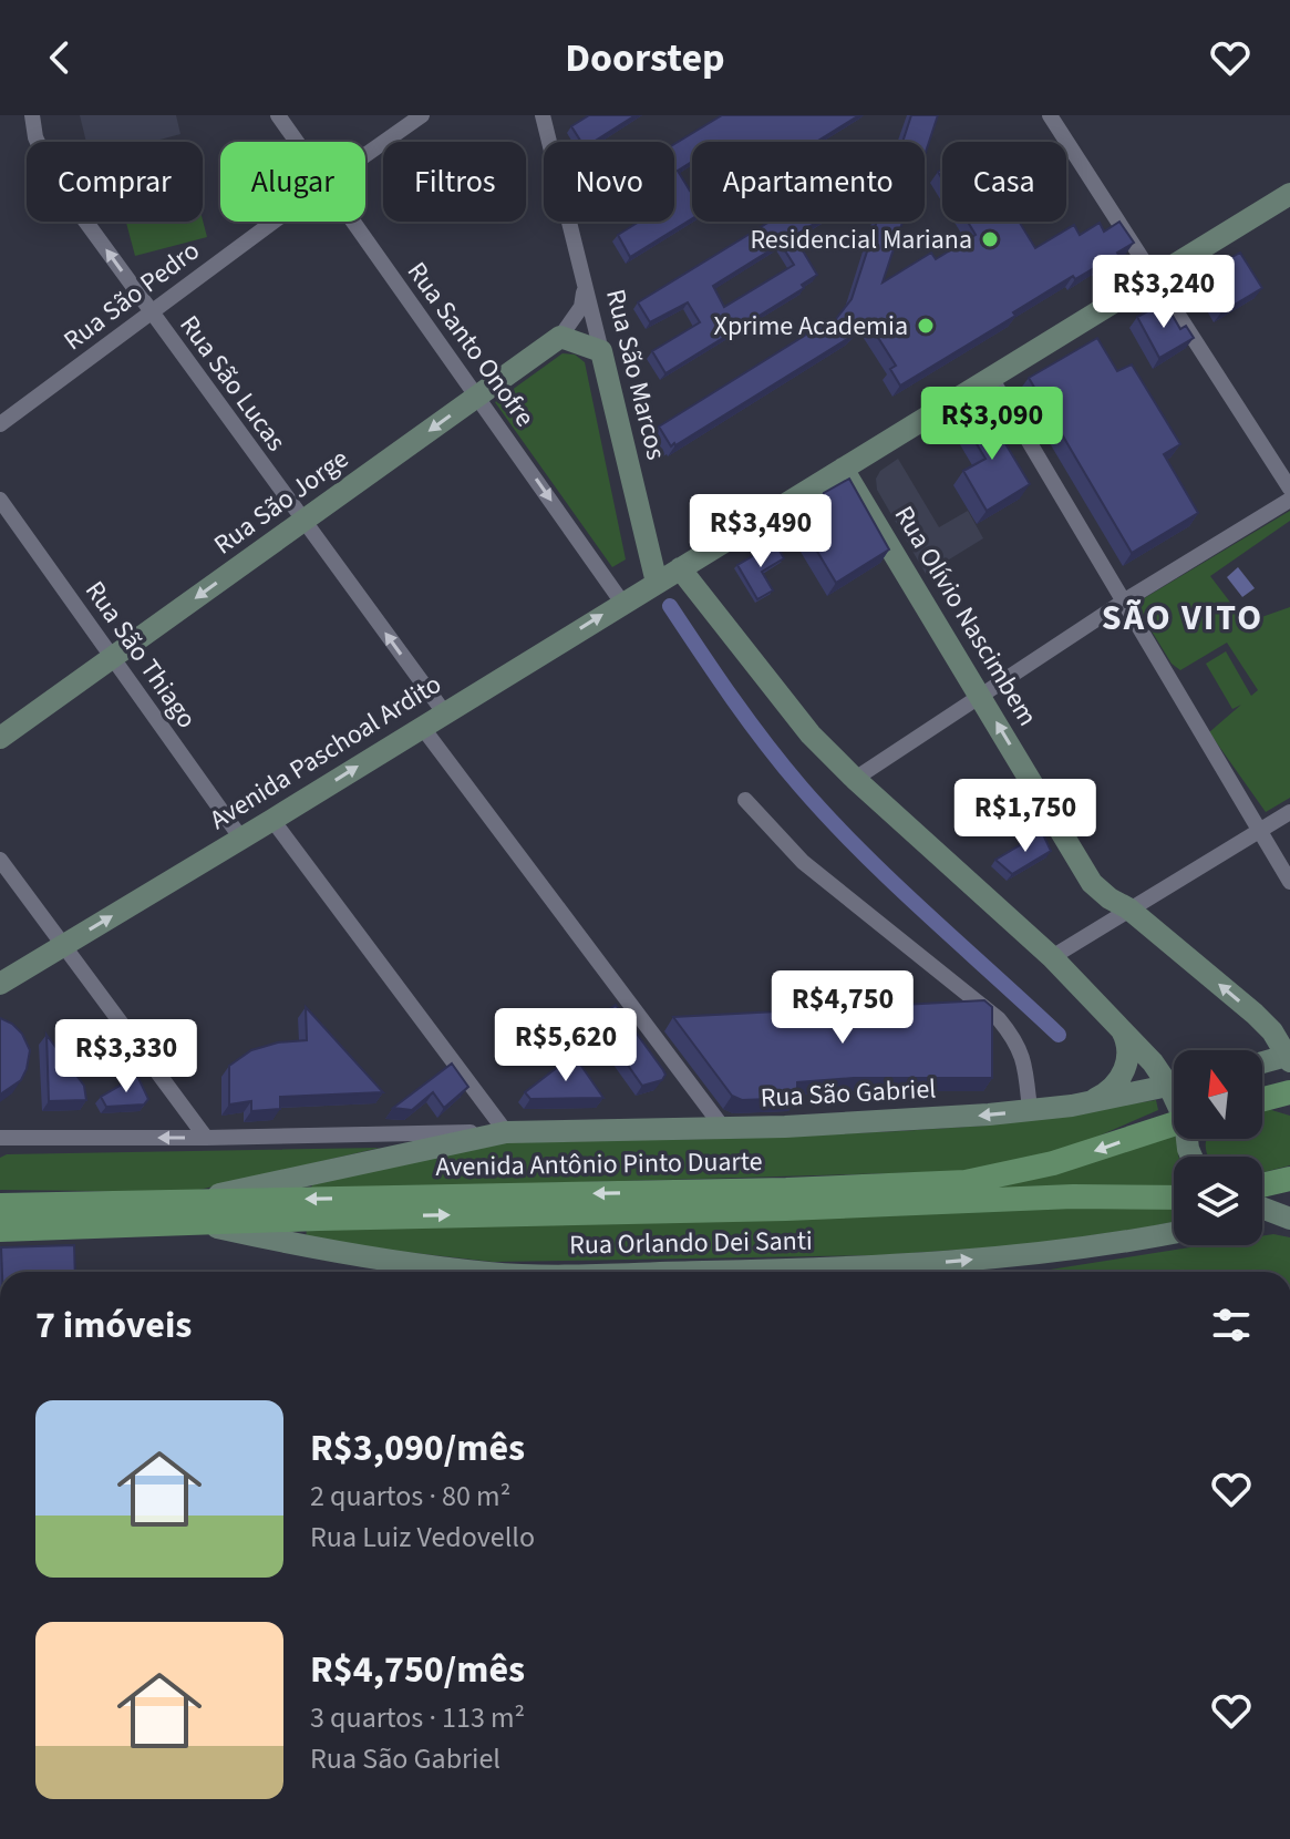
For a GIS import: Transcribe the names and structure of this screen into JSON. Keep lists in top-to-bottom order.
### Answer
{
  "streets": {
    "main road": [
      "Rua São Marcos",
      "Rua São Jorge",
      "Rua Olívio Nascimbem",
      "Avenida Paschoal Ardito",
      "Rua São Gabriel",
      "Avenida Antônio Pinto Duarte",
      "Rua Orlando Dei Santi"
    ],
    "street": [
      "Rua São Pedro",
      "Rua Santo Onofre",
      "Rua São Lucas",
      "Rua São Thiago"
    ]
  },
  "crossings": [
    ["Rua São Pedro", "Rua São Lucas"],
    ["Rua Santo Onofre", "Rua São Jorge"],
    ["Rua Santo Onofre", "Avenida Paschoal Ardito"],
    ["Rua São Marcos", "Rua São Jorge"],
    ["Rua São Marcos", "Avenida Paschoal Ardito"],
    ["Rua São Lucas", "Rua São Jorge"],
    ["Rua São Lucas", "Avenida Paschoal Ardito"],
    ["Rua São Jorge", "Rua São Thiago"],
    ["Rua Olívio Nascimbem", "Avenida Paschoal Ardito"],
    ["Rua São Thiago", "Avenida Paschoal Ardito"],
    ["Rua São Gabriel", "Avenida Antônio Pinto Duarte"],
    ["Rua São Gabriel", "Rua Orlando Dei Santi"],
    ["Avenida Antônio Pinto Duarte", "Rua Orlando Dei Santi"]
  ],
  "one_way": [
    "Rua Santo Onofre",
    "Rua São Lucas",
    "Rua São Jorge",
    "Avenida Paschoal Ardito",
    "Rua Orlando Dei Santi"
  ],
  "districts": ["SÃO VITO"],
  "places": ["Residencial Mariana", "Xprime Academia"],
  "north": "top",
  "page": {
    "header": "Doorstep",
    "chip": [
      "Comprar",
      "Alugar",
      "Filtros",
      "Novo",
      "Apartamento",
      "Casa"
    ],
    "price": [
      "R$3,240",
      "R$3,090",
      "R$3,490",
      "R$1,750",
      "R$4,750",
      "R$5,620",
      "R$3,330"
    ],
    "heading": "7 imóveis",
    "list": [
      {
        "name": "R$3,090/mês",
        "note": "2 quartos · 80 m² · Rua Luiz Vedovello"
      },
      {
        "name": "R$4,750/mês",
        "note": "3 quartos · 113 m² · Rua São Gabriel"
      }
    ]
  }
}
